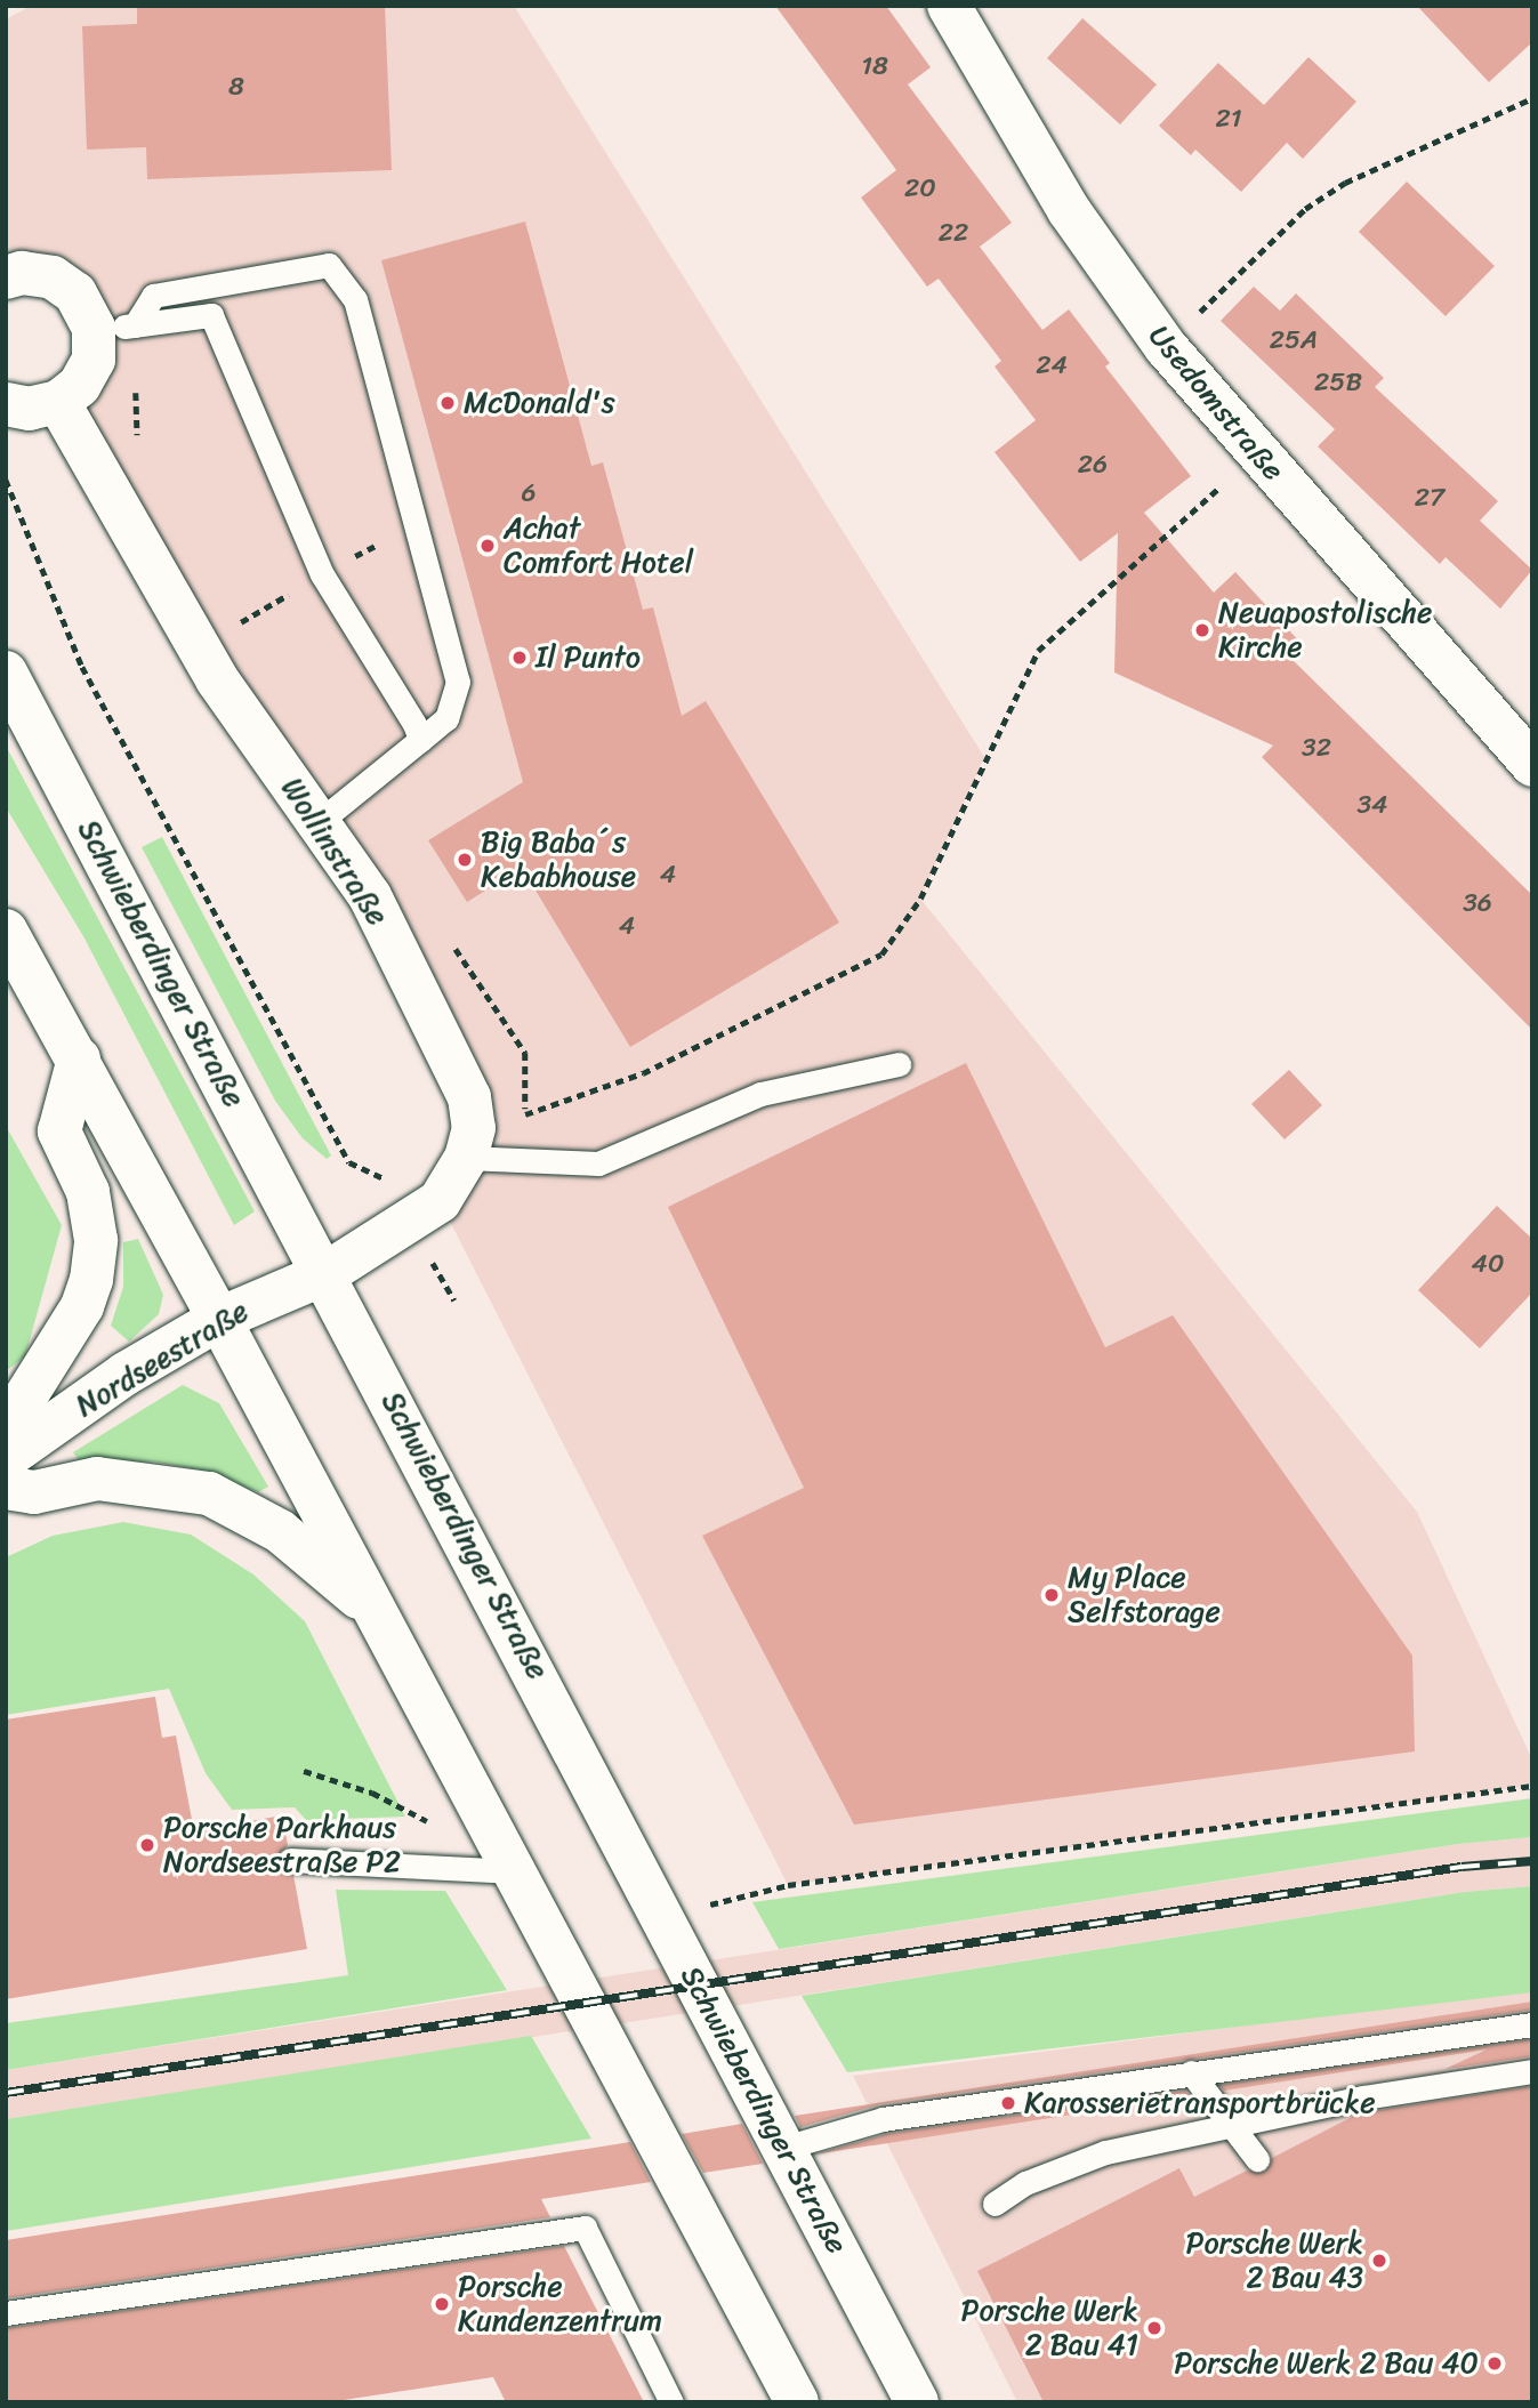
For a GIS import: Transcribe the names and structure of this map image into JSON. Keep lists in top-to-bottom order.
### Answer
{
  "streets": {
    "main road": [
      "Usedomstraße",
      "Wollinstraße",
      "Schwieberdinger Straße",
      "Nordseestraße"
    ]
  },
  "crossings": [
    ["Wollinstraße", "Schwieberdinger Straße"],
    ["Wollinstraße", "Nordseestraße"],
    ["Schwieberdinger Straße", "Nordseestraße"]
  ],
  "places": [
    "McDonald's",
    "Achat Comfort Hotel",
    "Neuapostolische Kirche",
    "Il Punto",
    "Big Baba´s Kebabhouse",
    "My Place Selfstorage",
    "Porsche Parkhaus Nordseestraße P2",
    "Karosserietransportbrücke",
    "Porsche Werk 2 Bau 43",
    "Porsche Kundenzentrum",
    "Porsche Werk 2 Bau 41",
    "Porsche Werk 2 Bau 40"
  ],
  "house_numbers": [
    "18",
    "8",
    "21",
    "20",
    "22",
    "25A",
    "24",
    "25B",
    "26",
    "6",
    "27",
    "32",
    "34",
    "4",
    "36",
    "4",
    "40"
  ]
}
